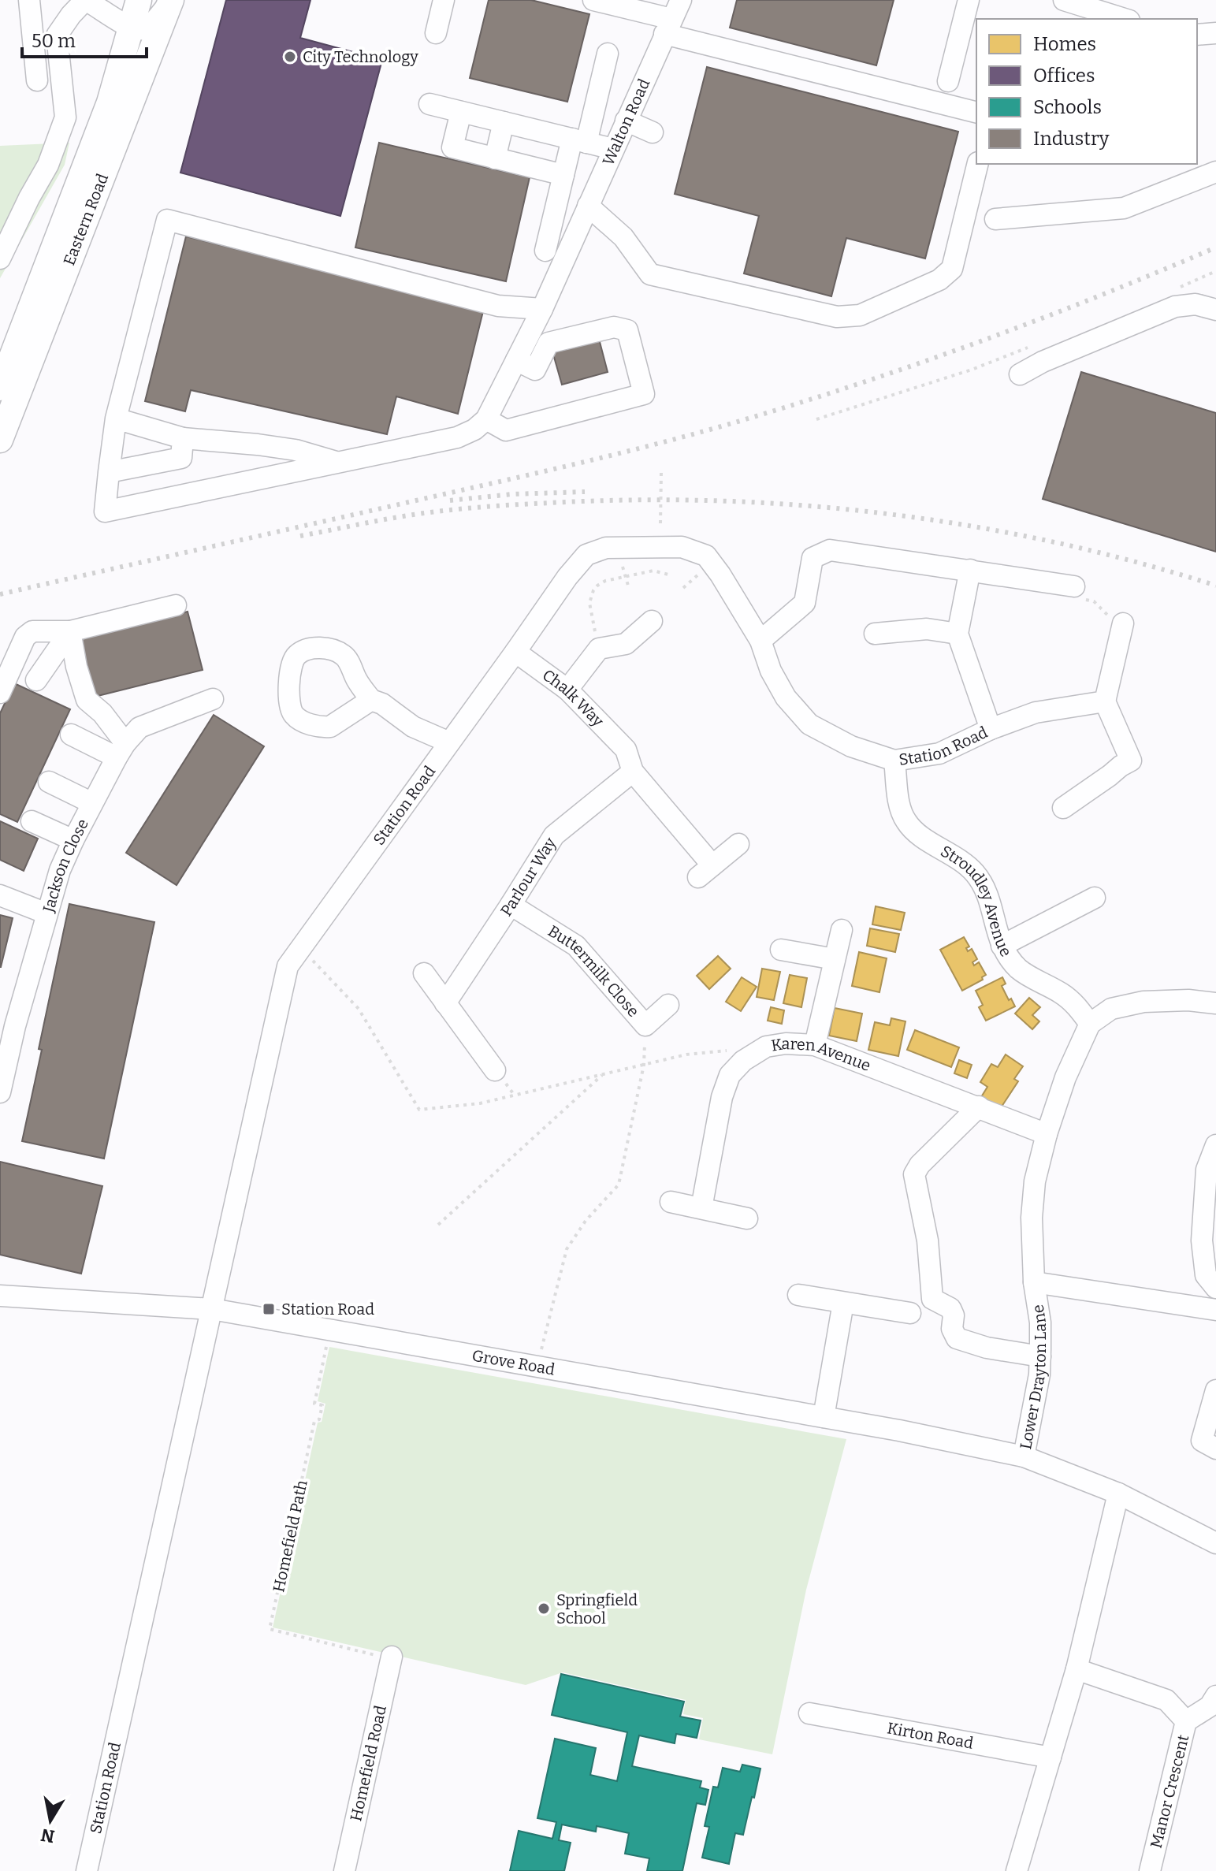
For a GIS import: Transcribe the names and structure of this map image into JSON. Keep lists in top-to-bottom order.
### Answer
{
  "streets": {
    "main road": ["Eastern Road"],
    "street": [
      "Walton Road",
      "Chalk Way",
      "Station Road",
      "Jackson Close",
      "Parlour Way",
      "Stroudley Avenue",
      "Buttermilk Close",
      "Karen Avenue",
      "Grove Road",
      "Lower Drayton Lane",
      "Kirton Road",
      "Homefield Road",
      "Manor Crescent"
    ],
    "path": ["Homefield Path"]
  },
  "crossings": [
    ["Chalk Way", "Station Road"],
    ["Chalk Way", "Parlour Way"],
    ["Station Road", "Stroudley Avenue"],
    ["Station Road", "Grove Road"],
    ["Parlour Way", "Buttermilk Close"],
    ["Stroudley Avenue", "Lower Drayton Lane"],
    ["Karen Avenue", "Lower Drayton Lane"],
    ["Grove Road", "Lower Drayton Lane"],
    ["Grove Road", "Homefield Path"],
    ["Homefield Path", "Homefield Road"]
  ],
  "places": {
    "other": ["City Technology", "Springfield School"],
    "transit": ["Station Road"]
  },
  "legend": [
    "Homes",
    "Offices",
    "Schools",
    "Industry"
  ],
  "scale_bar": "50 m",
  "north": "bottom"
}
